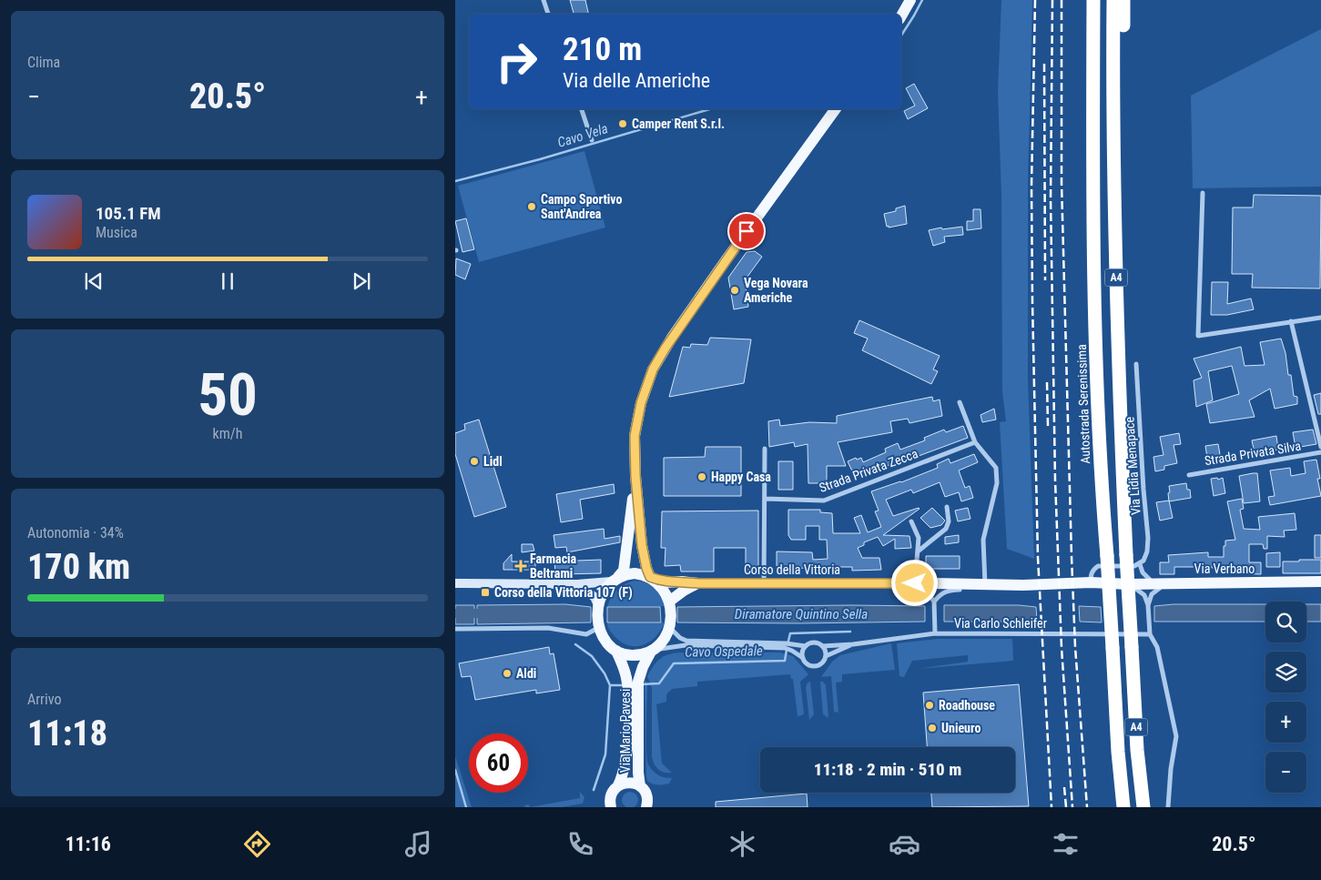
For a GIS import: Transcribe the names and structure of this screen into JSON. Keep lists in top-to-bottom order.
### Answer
{
  "streets": {
    "highway": ["A4", "Autostrada Serenissima"],
    "main road": ["Via Verbano", "Corso della Vittoria", "Via Mario Pavesi"],
    "street": [
      "Strada Privata Silva",
      "Via Lidia Menapace",
      "Strada Privata Zecca",
      "Via Carlo Schleifer"
    ]
  },
  "crossings": [
    ["Via Verbano", "Corso della Vittoria"],
    ["Corso della Vittoria", "Via Mario Pavesi"]
  ],
  "water": ["Cavo Vela", "Diramatore Quintino Sella", "Cavo Ospedale"],
  "places": {
    "other": [
      "Camper Rent S.r.l.",
      "Campo Sportivo Sant'Andrea",
      "Vega Novara Americhe",
      "Lidl",
      "Happy Casa",
      "Aldi",
      "Roadhouse",
      "Unieuro"
    ],
    "health": ["Farmacia Beltrami"],
    "transit": ["Corso della Vittoria 107 (F)"]
  },
  "page": {
    "tile": [
      "Clima",
      ["50", "km/h"],
      ["Autonomia · 34%", "170 km"],
      ["Arrivo", "11:18"]
    ],
    "turn": ["210 m", "Via delle Americhe"],
    "heat": ["−", "20.5°", "+"],
    "song": ["105.1 FM", "Musica"],
    "map_buttons": ["+", "−"],
    "limit": "60",
    "trip": "11:18 · 2 min · 510 m",
    "tabs": ["11:16", "20.5°"]
  }
}
